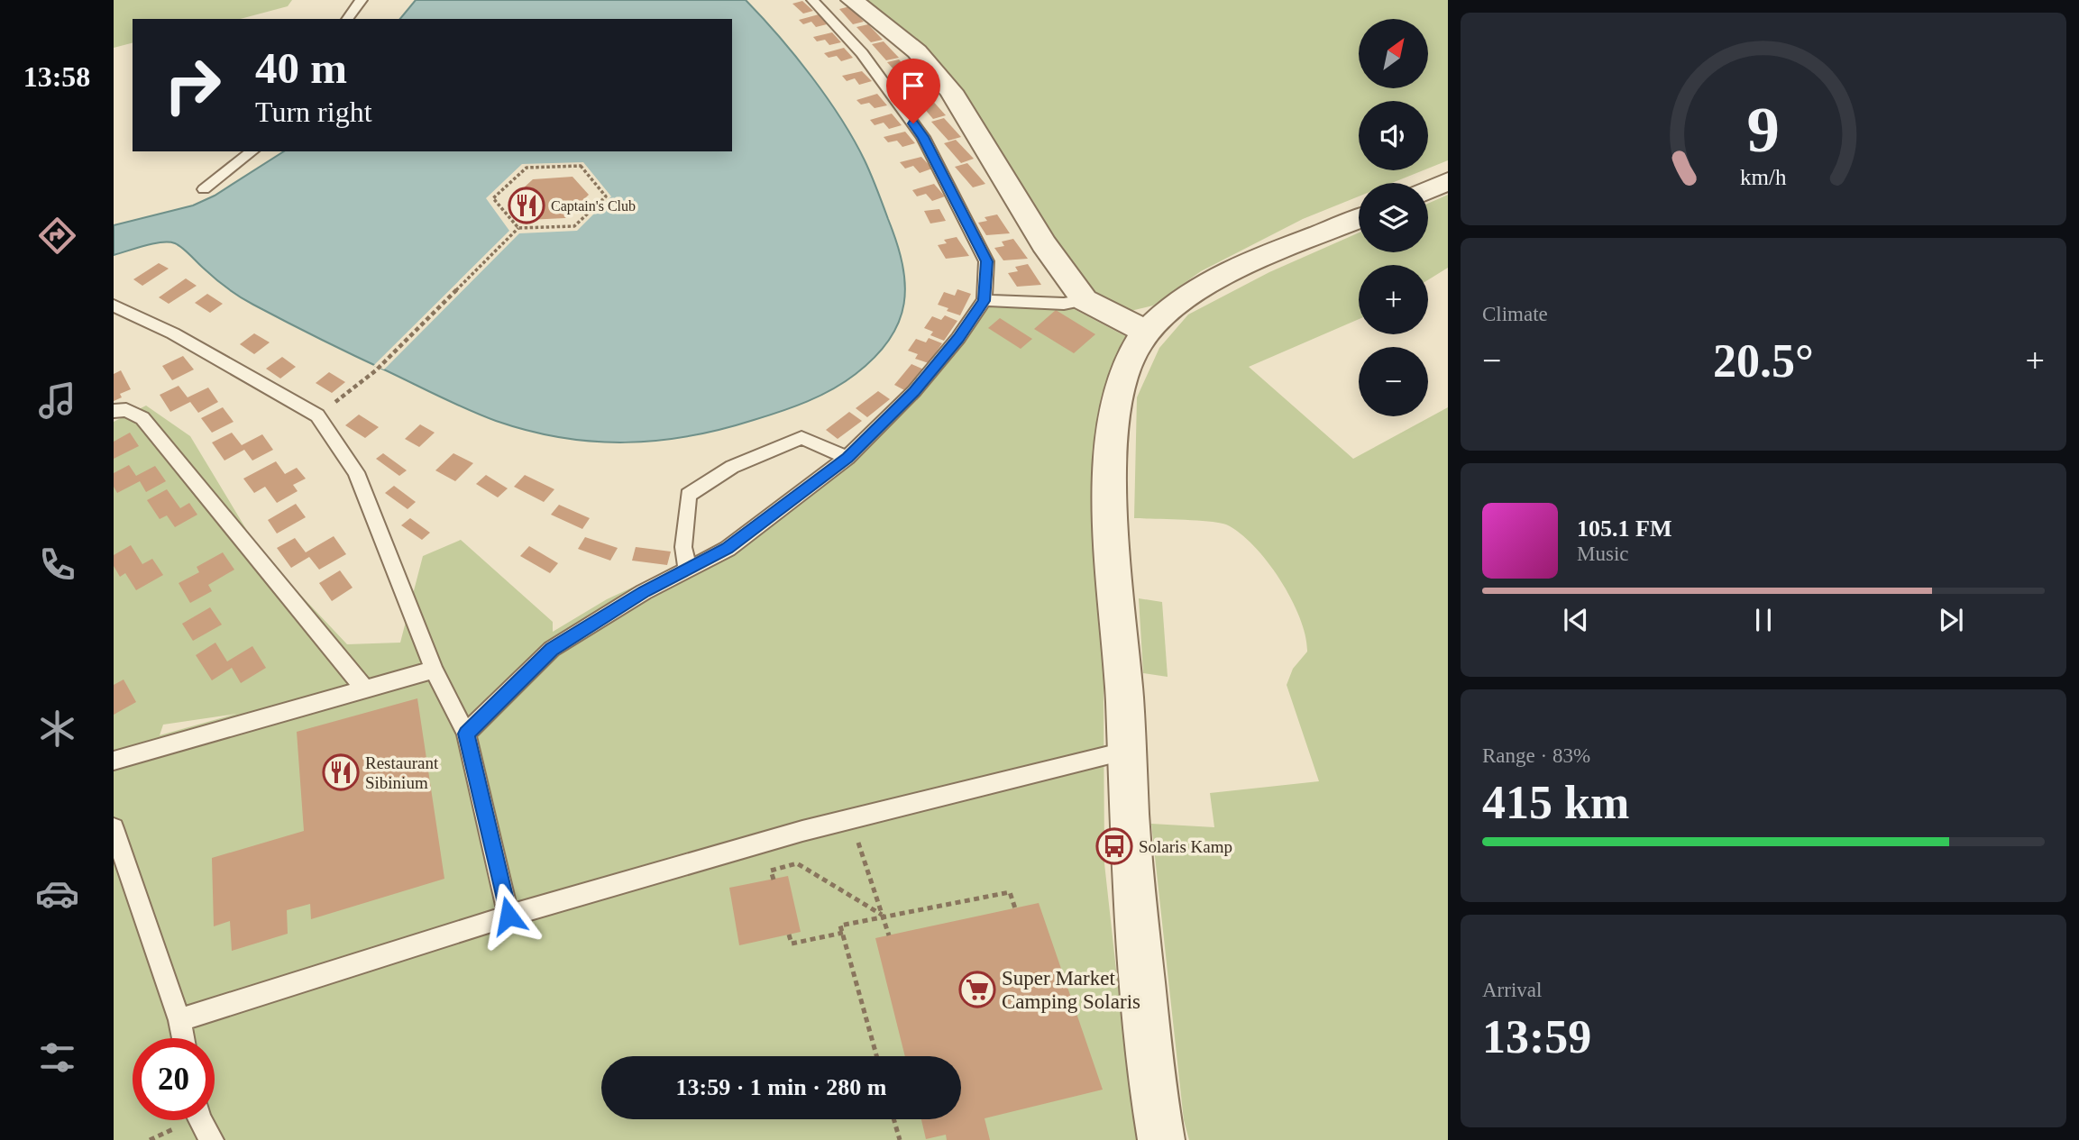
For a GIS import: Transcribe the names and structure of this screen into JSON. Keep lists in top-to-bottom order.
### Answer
{
  "places": {
    "restaurant": ["Captain's Club", "Restaurant Sibinium"],
    "bus stop": ["Solaris Kamp"],
    "supermarket": ["Super Market Camping Solaris"]
  },
  "north": "top right",
  "page": {
    "tabs": "13:58",
    "map_buttons": ["+", "−"],
    "turn": ["40 m", "Turn right"],
    "tile": [
      "Climate",
      ["Range · 83%", "415 km"],
      ["Arrival", "13:59"]
    ],
    "heat": ["−", "20.5°", "+"],
    "song": ["105.1 FM", "Music"],
    "limit": "20",
    "trip": "13:59 · 1 min · 280 m",
    "gauge": ["9", "km/h"]
  }
}
